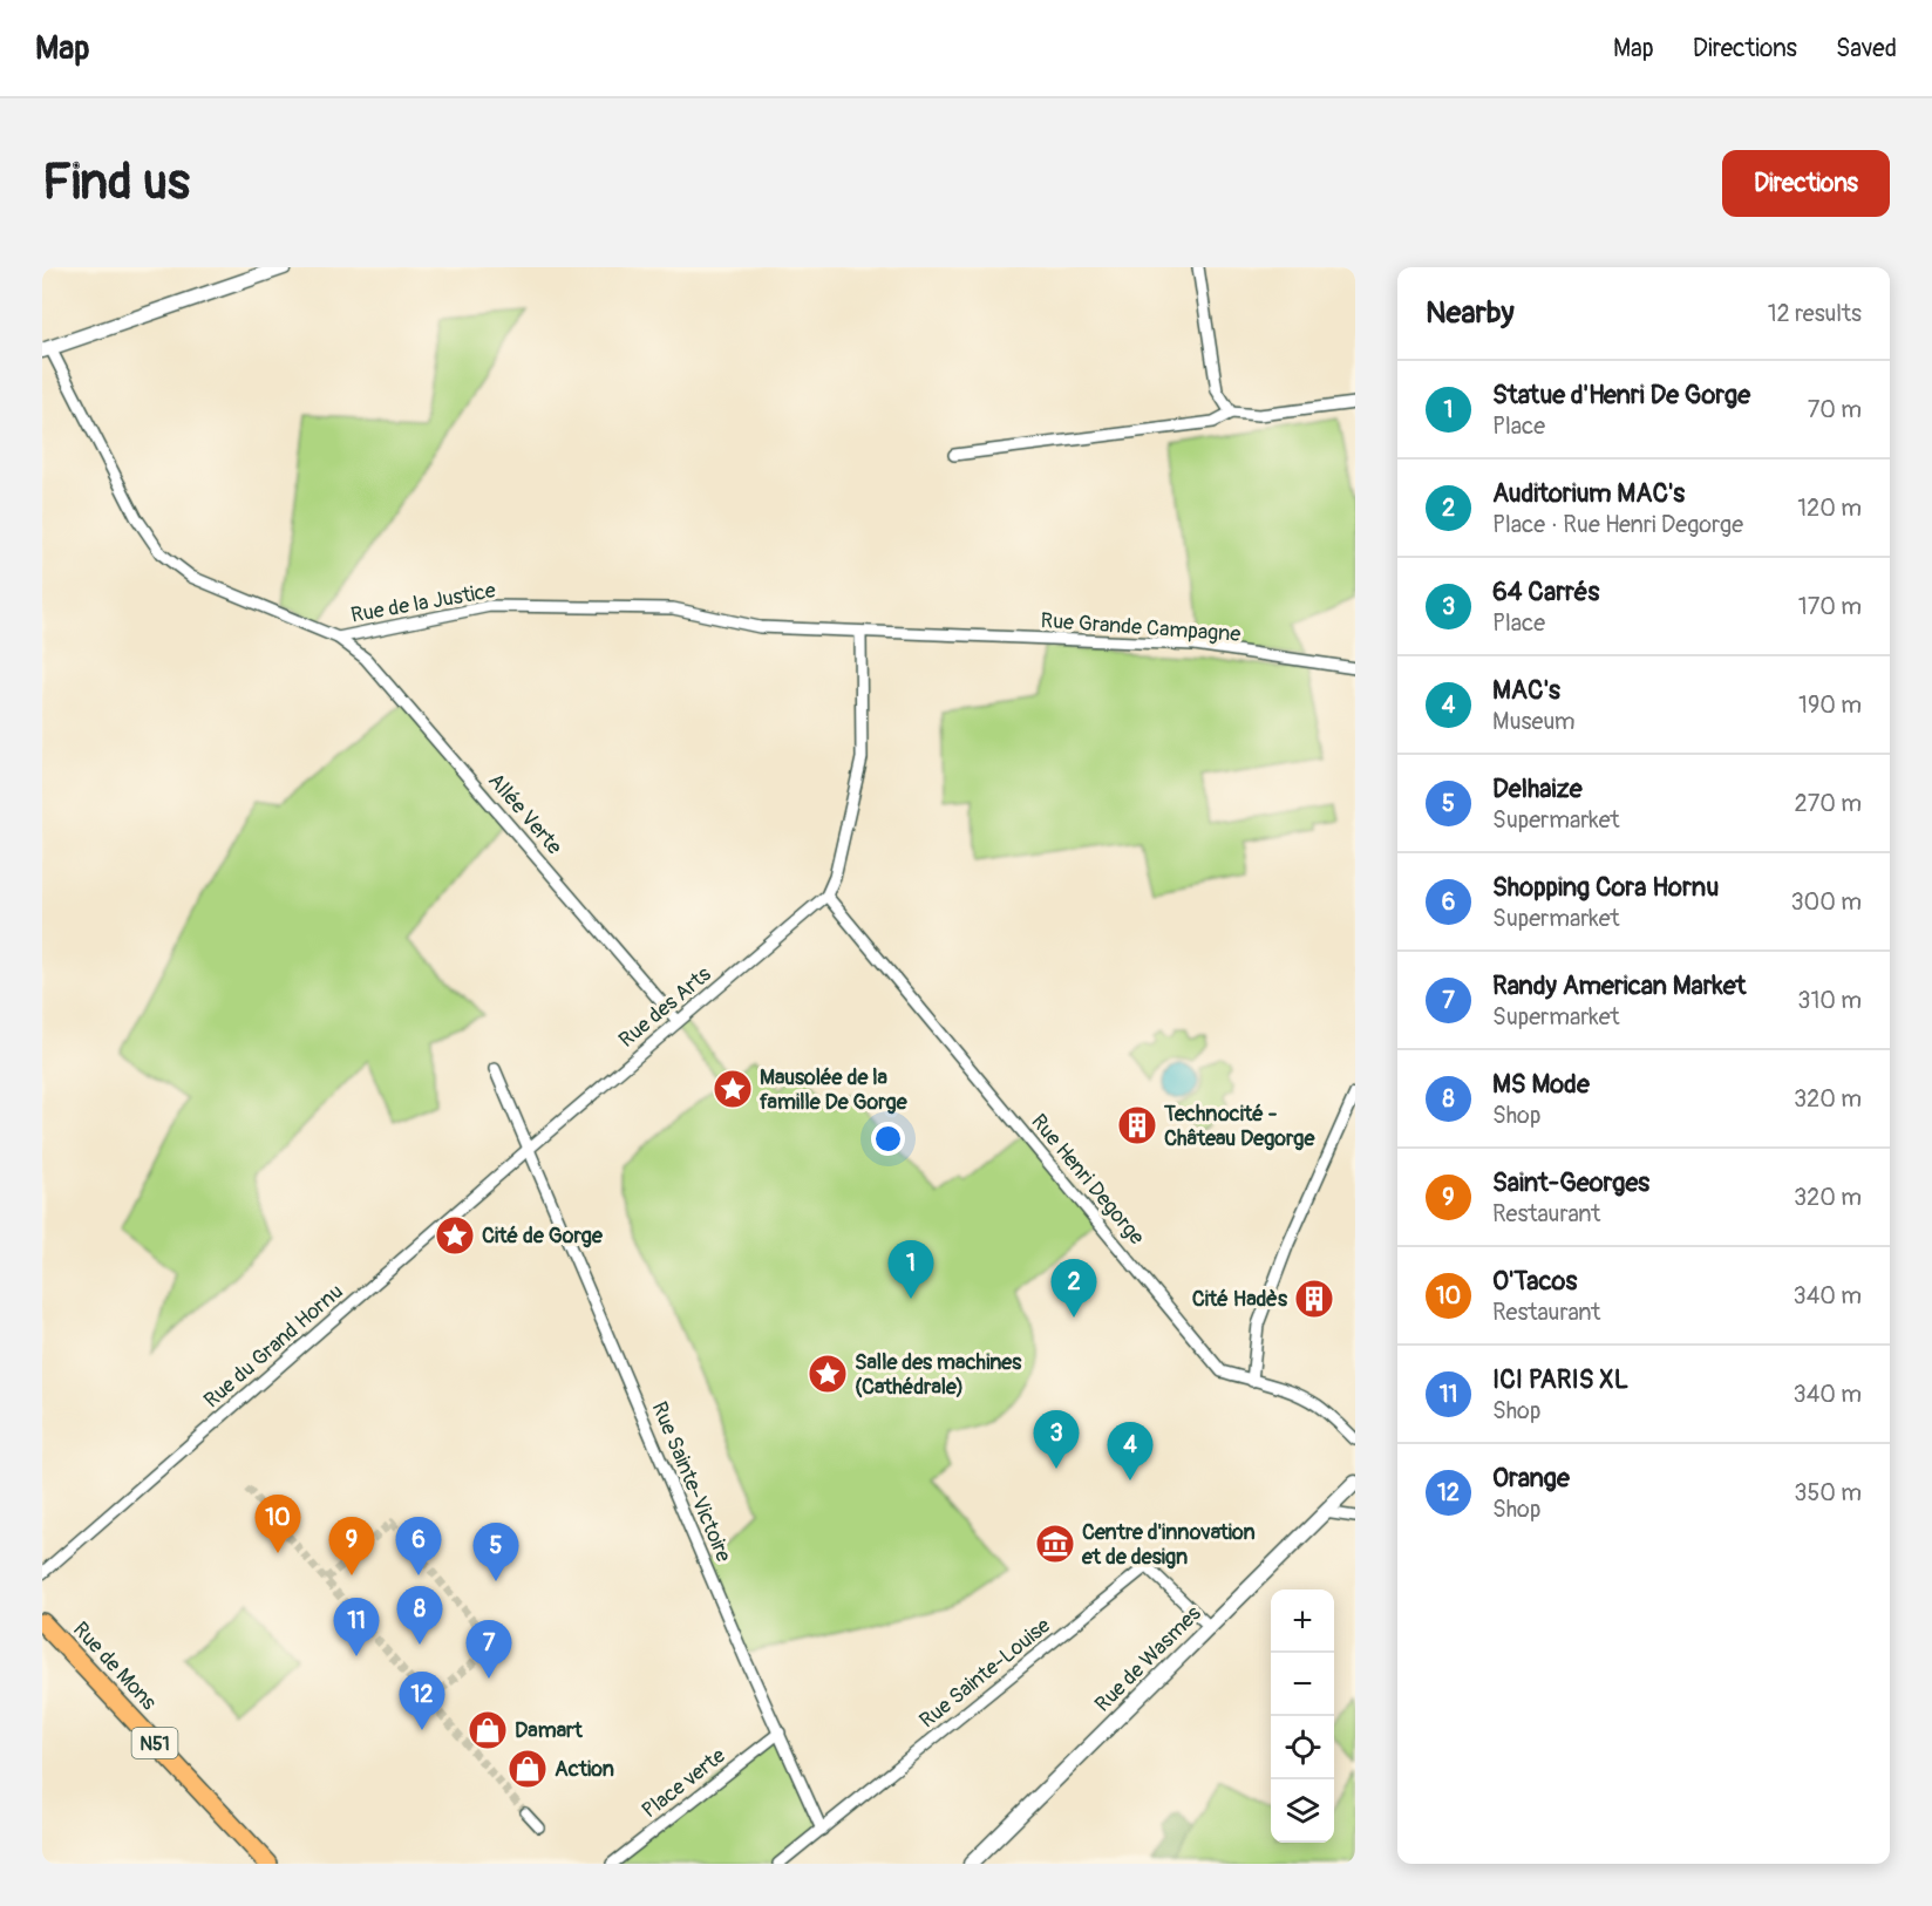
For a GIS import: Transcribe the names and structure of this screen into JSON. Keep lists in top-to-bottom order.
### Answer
{
  "streets": {
    "main road": ["Rue de Mons", "N51"],
    "street": [
      "Rue de la Justice",
      "Rue Grande Campagne",
      "Allée Verte",
      "Rue des Arts",
      "Rue Henri Degorge",
      "Rue du Grand Hornu",
      "Rue Sainte-Victoire",
      "Rue de Wasmes",
      "Rue Sainte-Louise",
      "Place verte"
    ]
  },
  "crossings": [
    ["Rue de la Justice", "Rue Grande Campagne"],
    ["Rue de la Justice", "Allée Verte"],
    ["Allée Verte", "Rue des Arts"],
    ["Rue des Arts", "Rue Henri Degorge"],
    ["Rue des Arts", "Rue du Grand Hornu"],
    ["Rue des Arts", "Rue Sainte-Victoire"],
    ["Rue du Grand Hornu", "Rue Sainte-Victoire"],
    ["Rue Sainte-Victoire", "Rue Sainte-Louise"],
    ["Rue Sainte-Victoire", "Place verte"],
    ["Rue de Wasmes", "Rue Sainte-Louise"]
  ],
  "places": {
    "place": ["Mausolée de la famille De Gorge", "Cité de Gorge", "Salle des machines (Cathédrale)"],
    "building": ["Technocité - Château Degorge", "Cité Hadès"],
    "museum": ["Centre d'innovation et de design"],
    "shop": ["Damart", "Action"]
  },
  "page": {
    "header": "Map",
    "nav": ["Map", "Directions", "Saved"],
    "buttons": "Directions",
    "title": "Find us",
    "heading": ["Nearby", "12 results"],
    "list": [
      {
        "mark": "1",
        "name": "Statue d'Henri De Gorge",
        "note": "Place",
        "value": "70 m"
      },
      {
        "mark": "2",
        "name": "Auditorium MAC's",
        "note": "Place · Rue Henri Degorge",
        "value": "120 m"
      },
      {
        "mark": "3",
        "name": "64 Carrés",
        "note": "Place",
        "value": "170 m"
      },
      {
        "mark": "4",
        "name": "MAC's",
        "note": "Museum",
        "value": "190 m"
      },
      {
        "mark": "5",
        "name": "Delhaize",
        "note": "Supermarket",
        "value": "270 m"
      },
      {
        "mark": "6",
        "name": "Shopping Cora Hornu",
        "note": "Supermarket",
        "value": "300 m"
      },
      {
        "mark": "7",
        "name": "Randy American Market",
        "note": "Supermarket",
        "value": "310 m"
      },
      {
        "mark": "8",
        "name": "MS Mode",
        "note": "Shop",
        "value": "320 m"
      },
      {
        "mark": "9",
        "name": "Saint-Georges",
        "note": "Restaurant",
        "value": "320 m"
      },
      {
        "mark": "10",
        "name": "O'Tacos",
        "note": "Restaurant",
        "value": "340 m"
      },
      {
        "mark": "11",
        "name": "ICI PARIS XL",
        "note": "Shop",
        "value": "340 m"
      },
      {
        "mark": "12",
        "name": "Orange",
        "note": "Shop",
        "value": "350 m"
      }
    ],
    "pins": [
      "1",
      "2",
      "3",
      "4",
      "10",
      "6",
      "9",
      "5",
      "8",
      "11",
      "7",
      "12"
    ],
    "map_buttons": ["+", "−"]
  }
}
